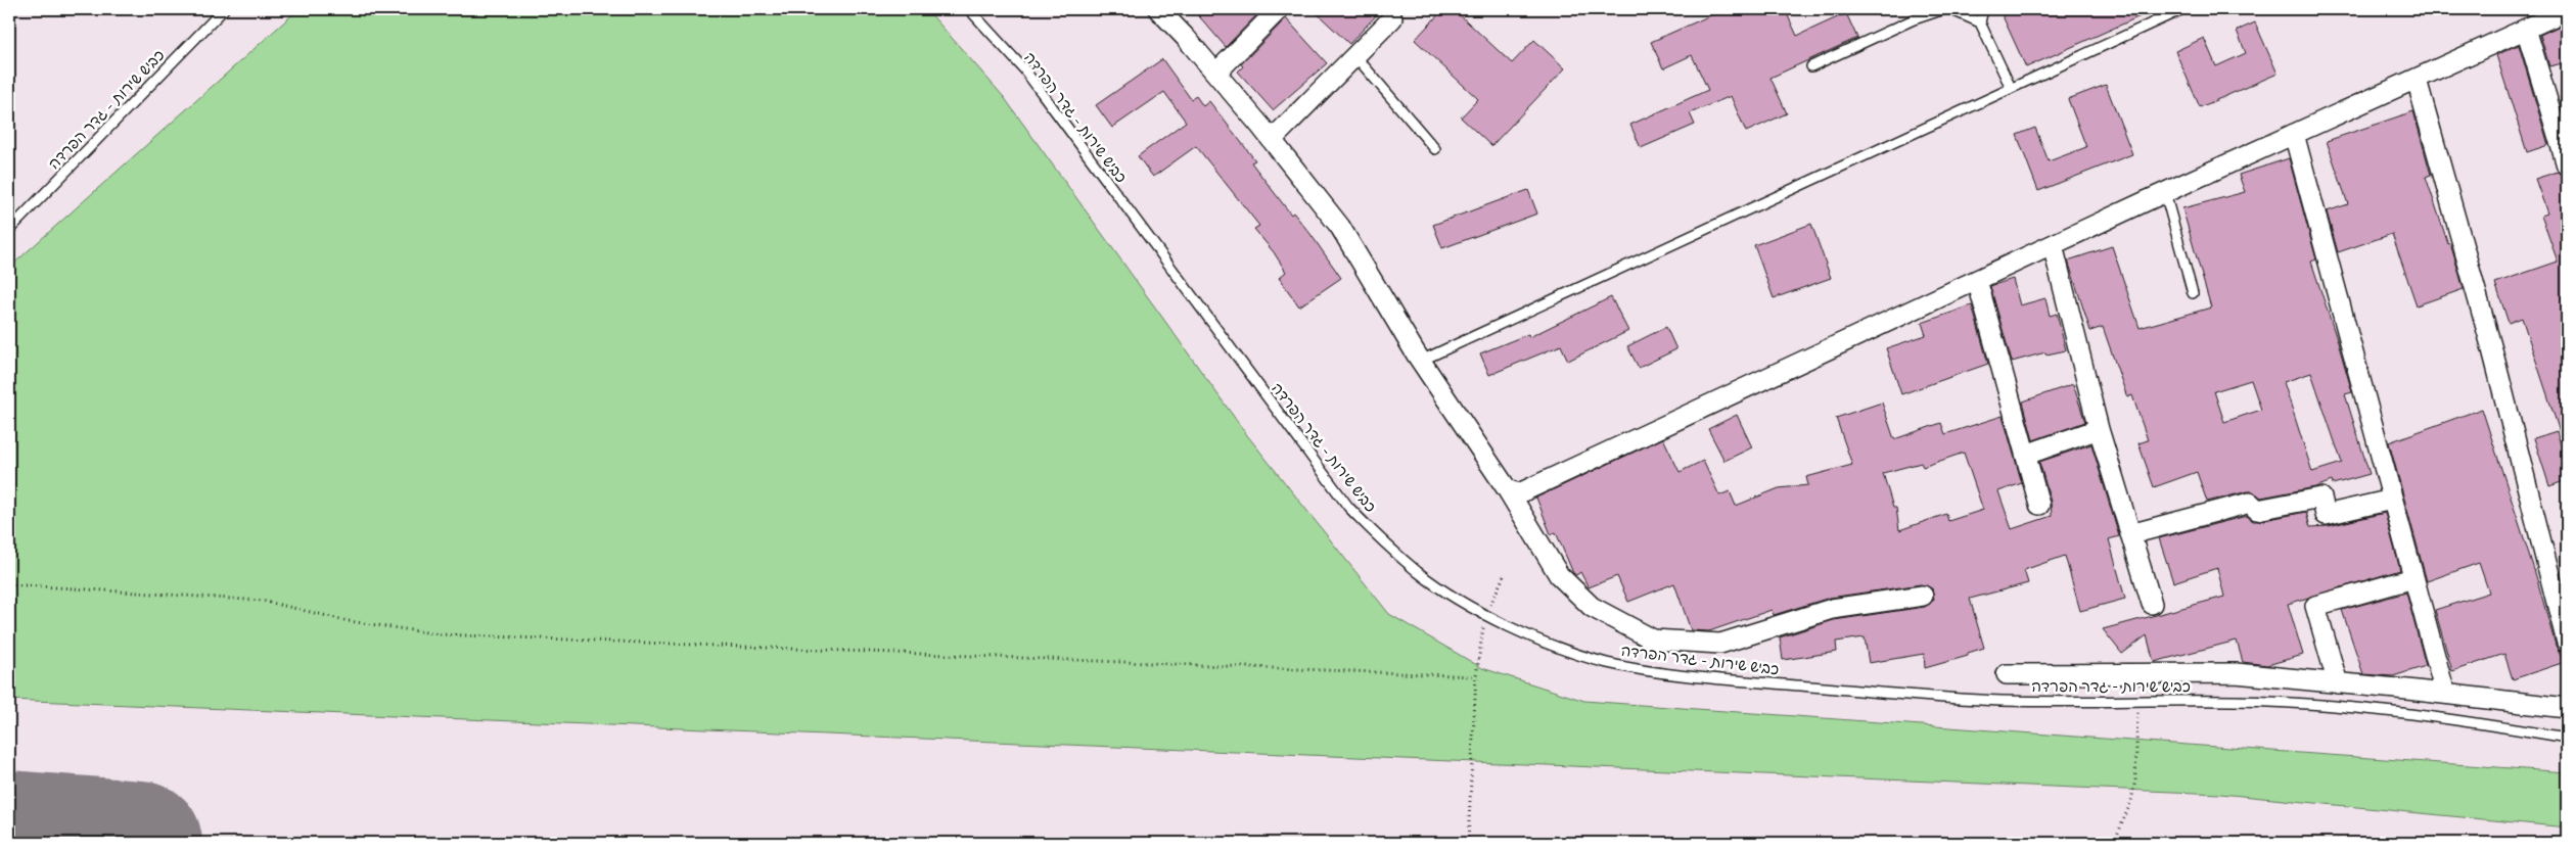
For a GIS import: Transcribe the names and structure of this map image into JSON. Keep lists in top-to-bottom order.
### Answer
{
  "streets": {
    "lane": ["כביש שירות - גדר הפרדה"]
  }
}
